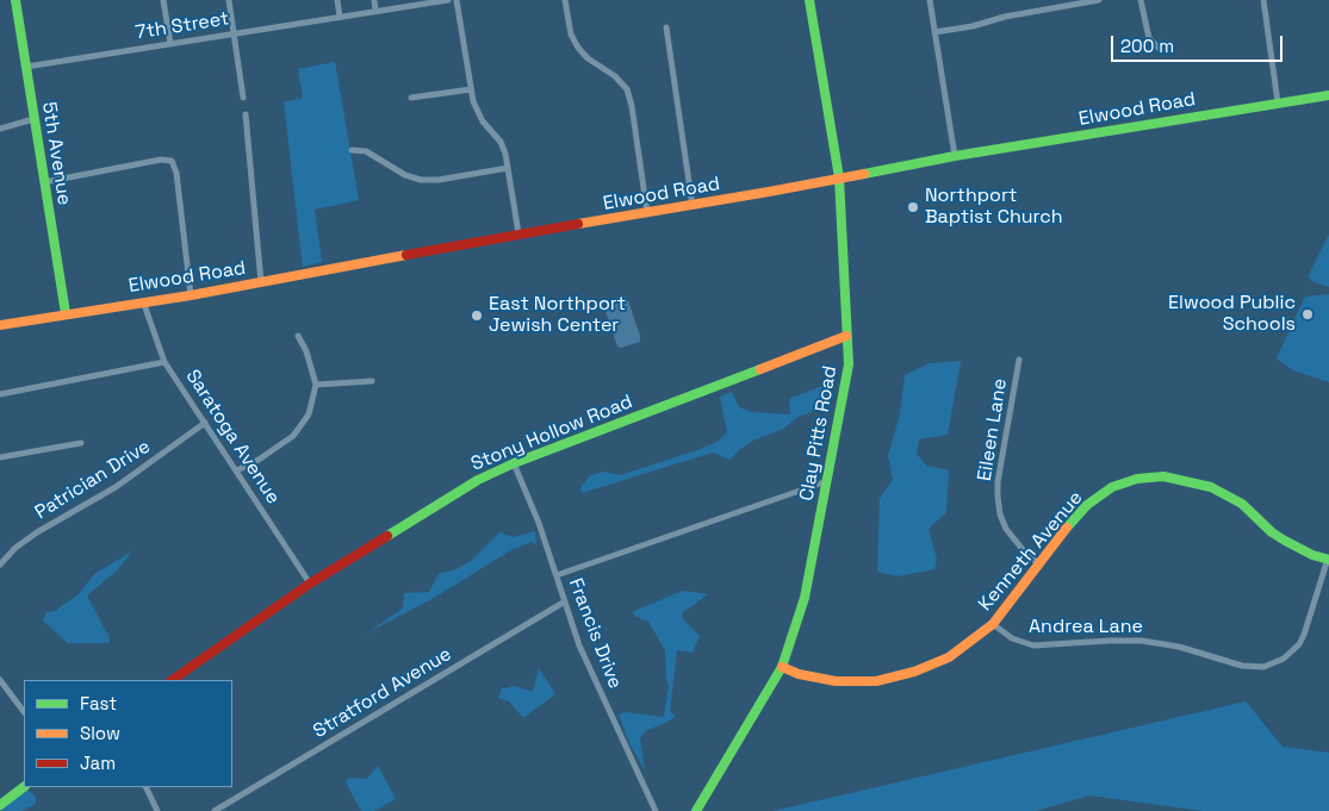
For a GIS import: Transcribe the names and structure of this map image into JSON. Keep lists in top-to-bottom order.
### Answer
{
  "streets": {
    "street": [
      "7th Street",
      "Elwood Road",
      "5th Avenue",
      "Eileen Lane",
      "Stony Hollow Road",
      "Clay Pitts Road",
      "Saratoga Avenue",
      "Patrician Drive",
      "Kenneth Avenue",
      "Andrea Lane",
      "Francis Drive",
      "Stratford Avenue"
    ]
  },
  "crossings": [
    ["7th Street", "5th Avenue"],
    ["Elwood Road", "5th Avenue"],
    ["Elwood Road", "Clay Pitts Road"],
    ["Elwood Road", "Saratoga Avenue"],
    ["Eileen Lane", "Kenneth Avenue"],
    ["Stony Hollow Road", "Clay Pitts Road"],
    ["Stony Hollow Road", "Saratoga Avenue"],
    ["Stony Hollow Road", "Francis Drive"],
    ["Clay Pitts Road", "Kenneth Avenue"],
    ["Saratoga Avenue", "Patrician Drive"],
    ["Kenneth Avenue", "Andrea Lane"],
    ["Francis Drive", "Stratford Avenue"]
  ],
  "places": ["Northport Baptist Church", "Elwood Public Schools", "East Northport Jewish Center"],
  "legend": ["Fast", "Slow", "Jam"],
  "scale_bar": "200 m"
}
